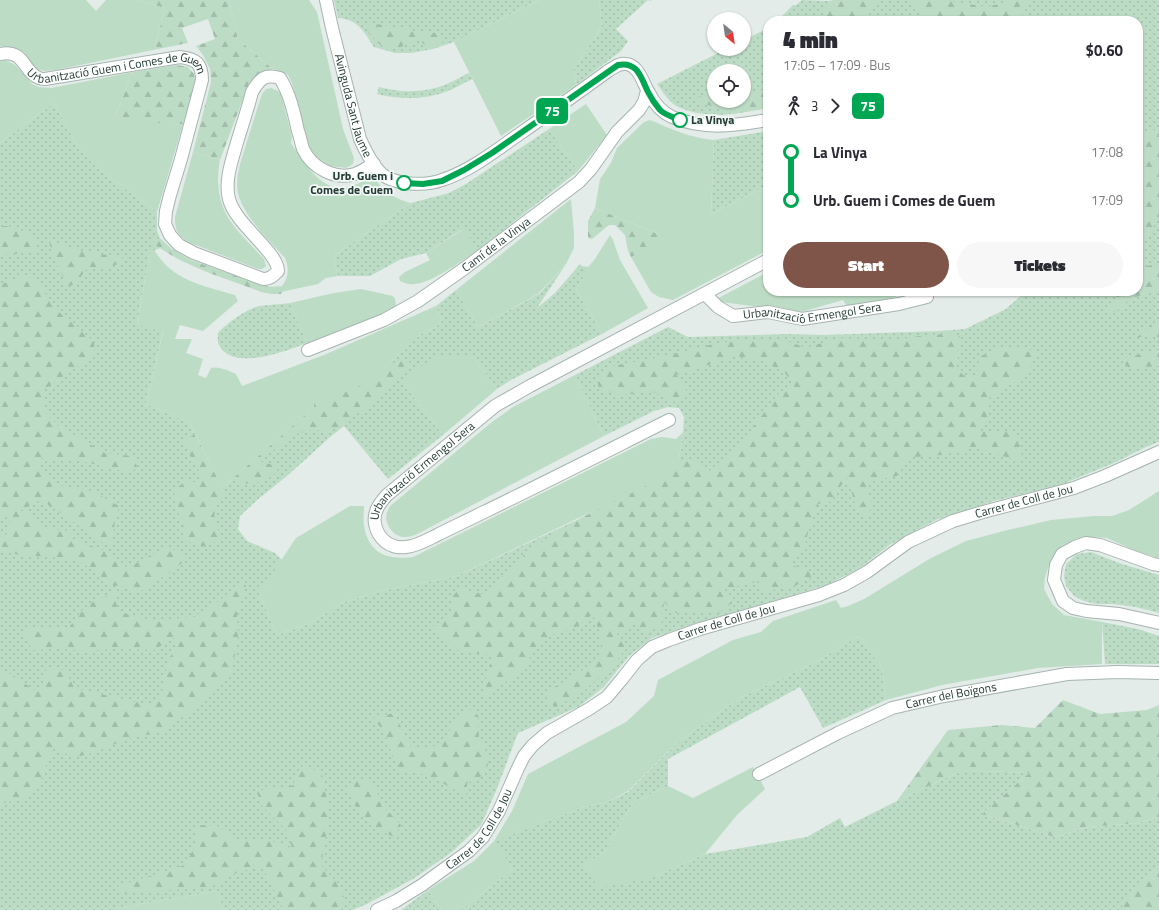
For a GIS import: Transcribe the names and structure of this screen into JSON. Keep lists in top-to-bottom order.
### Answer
{
  "streets": {
    "street": [
      "Urbanització Guem i Comes de Guem",
      "Avinguda Sant Jaume",
      "Camí de la Vinya",
      "Urbanització Ermengol Sera",
      "Carrer de Coll de Jou",
      "Carrer del Boïgons"
    ]
  },
  "crossings": [
    ["Urbanització Guem i Comes de Guem", "Avinguda Sant Jaume"],
    ["Avinguda Sant Jaume", "Camí de la Vinya"]
  ],
  "places": ["La Vinya", "Urb. Guem i Comes de Guem"],
  "lines": ["bus line 75"],
  "north": "bottom right",
  "page": {
    "on_map": "75",
    "heading": ["4 min", "17:05 – 17:09 · Bus", "$0.60"],
    "legs": ["3", "75"],
    "list": [
      {
        "name": "La Vinya",
        "value": "17:08"
      },
      {
        "name": "Urb. Guem i Comes de Guem",
        "value": "17:09"
      }
    ],
    "buttons": ["Start", "Tickets"]
  }
}
